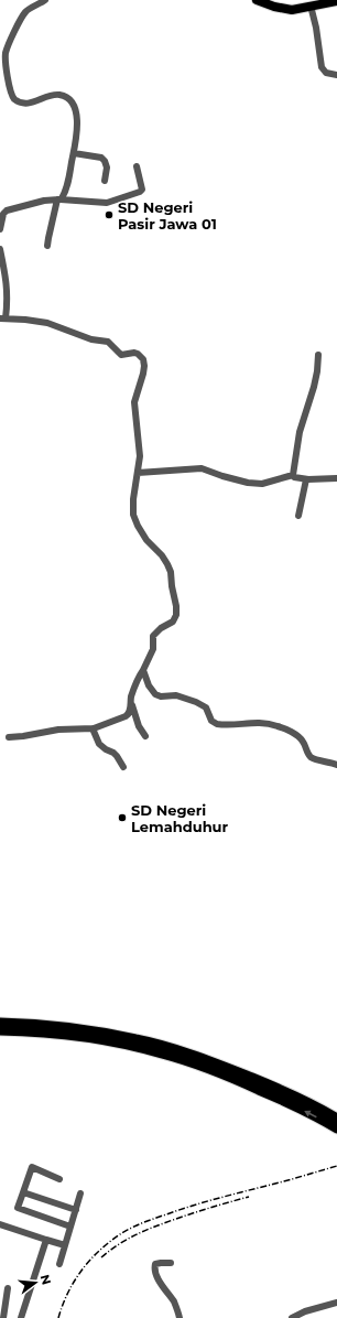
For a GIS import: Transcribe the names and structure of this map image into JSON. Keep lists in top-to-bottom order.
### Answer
{
  "places": ["SD Negeri Pasir Jawa 01", "SD Negeri Lemahduhur"],
  "north": "right"
}
